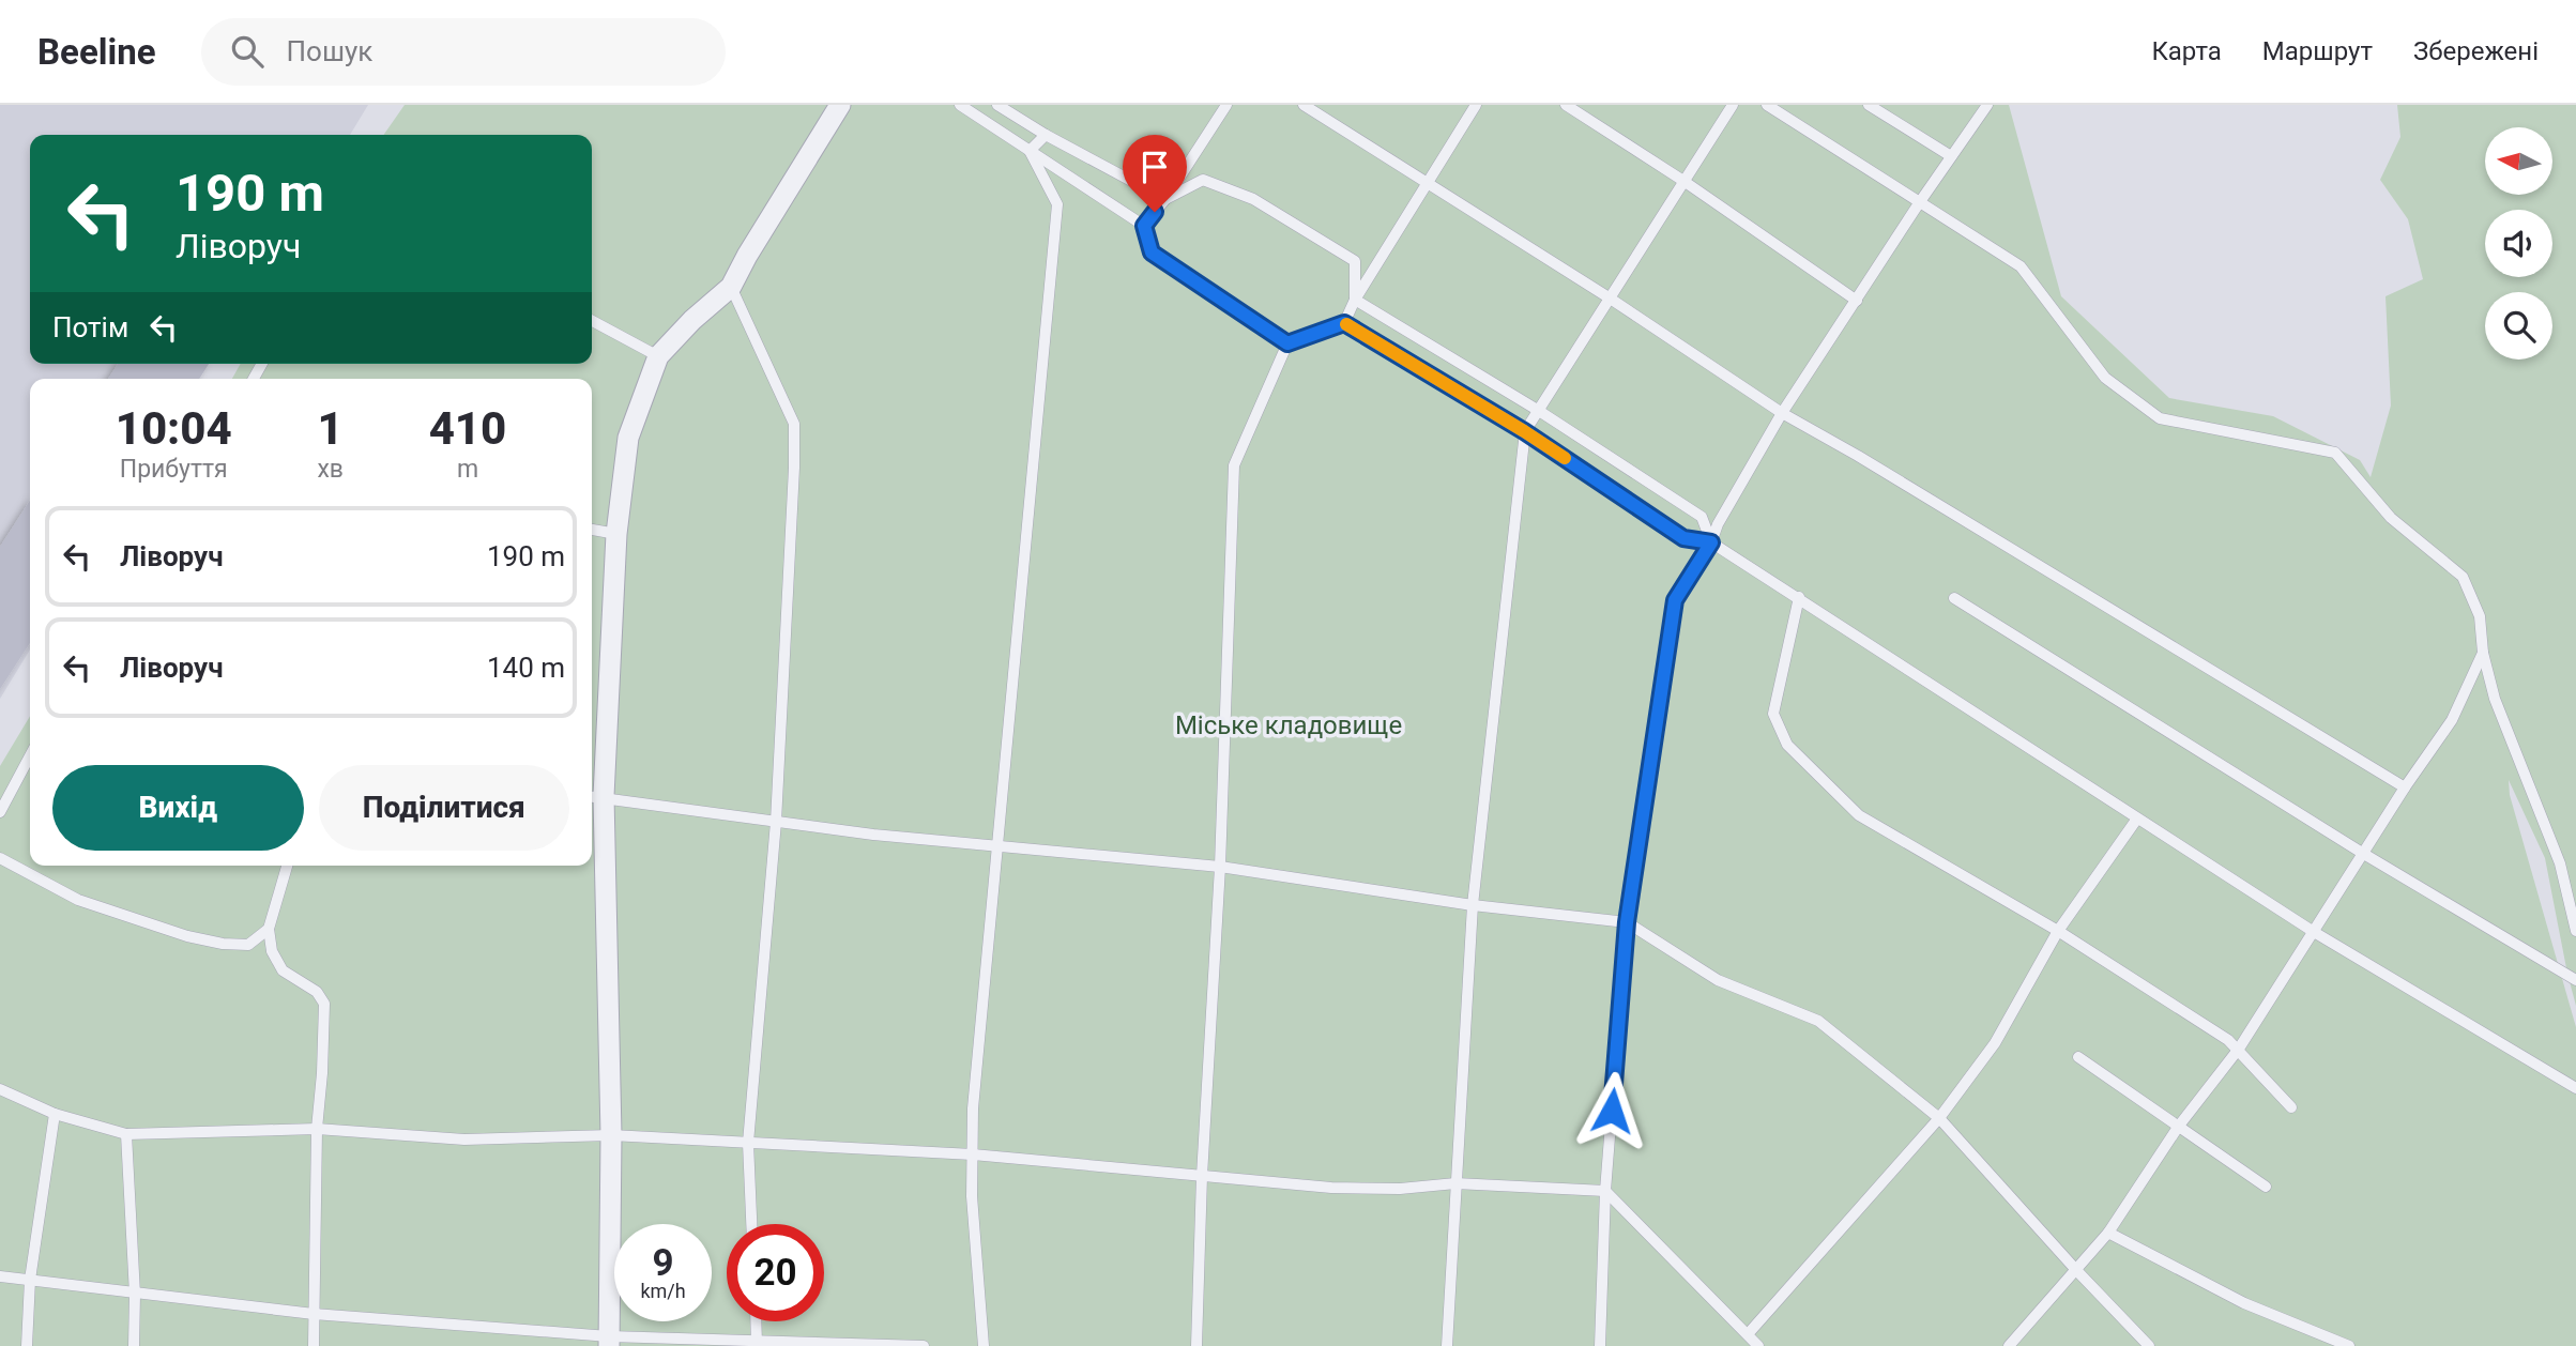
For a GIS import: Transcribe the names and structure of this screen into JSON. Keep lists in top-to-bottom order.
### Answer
{
  "parks": ["Міське кладовище"],
  "north": "left",
  "page": {
    "header": "Beeline",
    "search": "Пошук",
    "nav": ["Карта", "Маршрут", "Збережені"],
    "turn": ["190 m", "Ліворуч"],
    "then": "Потім",
    "eta": [
      "10:04",
      "Прибуття",
      "1",
      "хв",
      "410",
      "m"
    ],
    "list": [
      {
        "name": "Ліворуч",
        "value": "190 m"
      },
      {
        "name": "Ліворуч",
        "value": "140 m"
      }
    ],
    "buttons": ["Вихід", "Поділитися"],
    "speed": "9 km/h",
    "limit": "20"
  }
}
